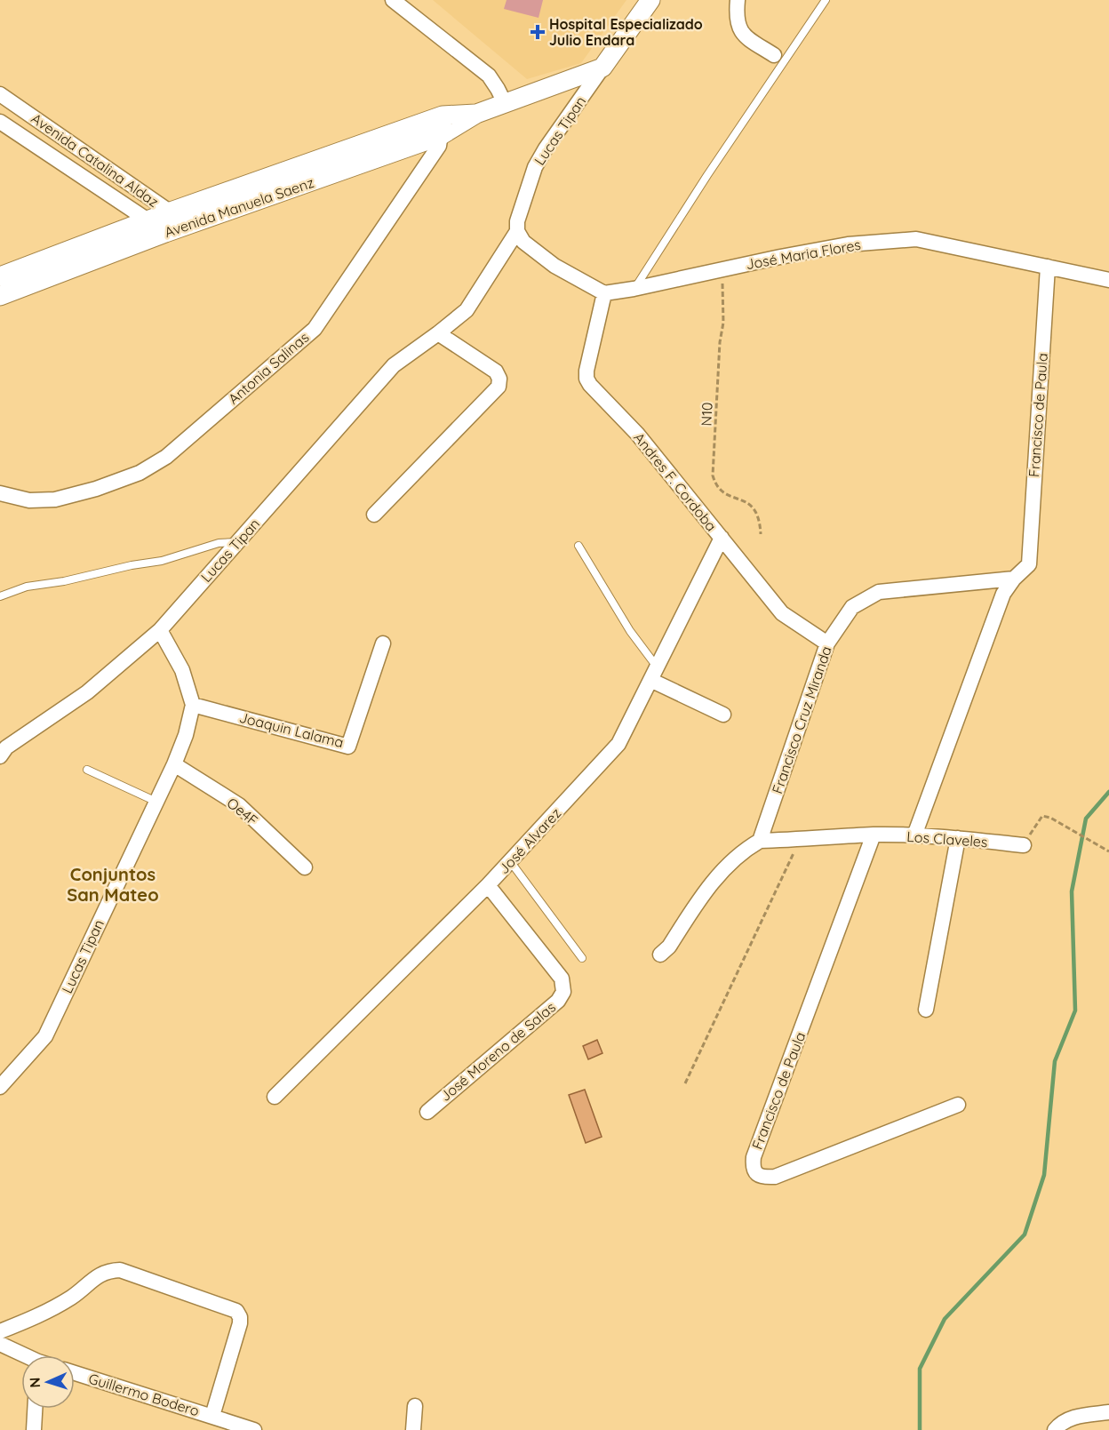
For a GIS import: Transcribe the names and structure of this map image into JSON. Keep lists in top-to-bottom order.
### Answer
{
  "streets": {
    "street": [
      "Lucas Tipan",
      "Avenida Catalina Aldaz",
      "Avenida Manuela Saenz",
      "José Maria Flores",
      "Antonia Salinas",
      "Francisco de Paula",
      "Andres F. Cordoba",
      "Francisco Cruz Miranda",
      "Joaquin Lalama",
      "Oe4F",
      "Los Claveles",
      "José Alvarez",
      "José Moreno de Salas",
      "Guillermo Bodero"
    ],
    "path": ["N10"]
  },
  "crossings": [
    ["Lucas Tipan", "Avenida Manuela Saenz"],
    ["Lucas Tipan", "Joaquin Lalama"],
    ["Lucas Tipan", "Oe4F"],
    ["Avenida Catalina Aldaz", "Avenida Manuela Saenz"],
    ["Avenida Manuela Saenz", "Antonia Salinas"],
    ["José Maria Flores", "N10"],
    ["José Maria Flores", "Francisco de Paula"],
    ["José Maria Flores", "Andres F. Cordoba"],
    ["Francisco de Paula", "Francisco Cruz Miranda"],
    ["Francisco de Paula", "Los Claveles"],
    ["Andres F. Cordoba", "Francisco Cruz Miranda"],
    ["Andres F. Cordoba", "José Alvarez"],
    ["Francisco Cruz Miranda", "Los Claveles"],
    ["José Alvarez", "José Moreno de Salas"]
  ],
  "districts": ["Conjuntos San Mateo"],
  "places": {
    "health": ["Hospital Especializado Julio Endara"]
  },
  "north": "left"
}
